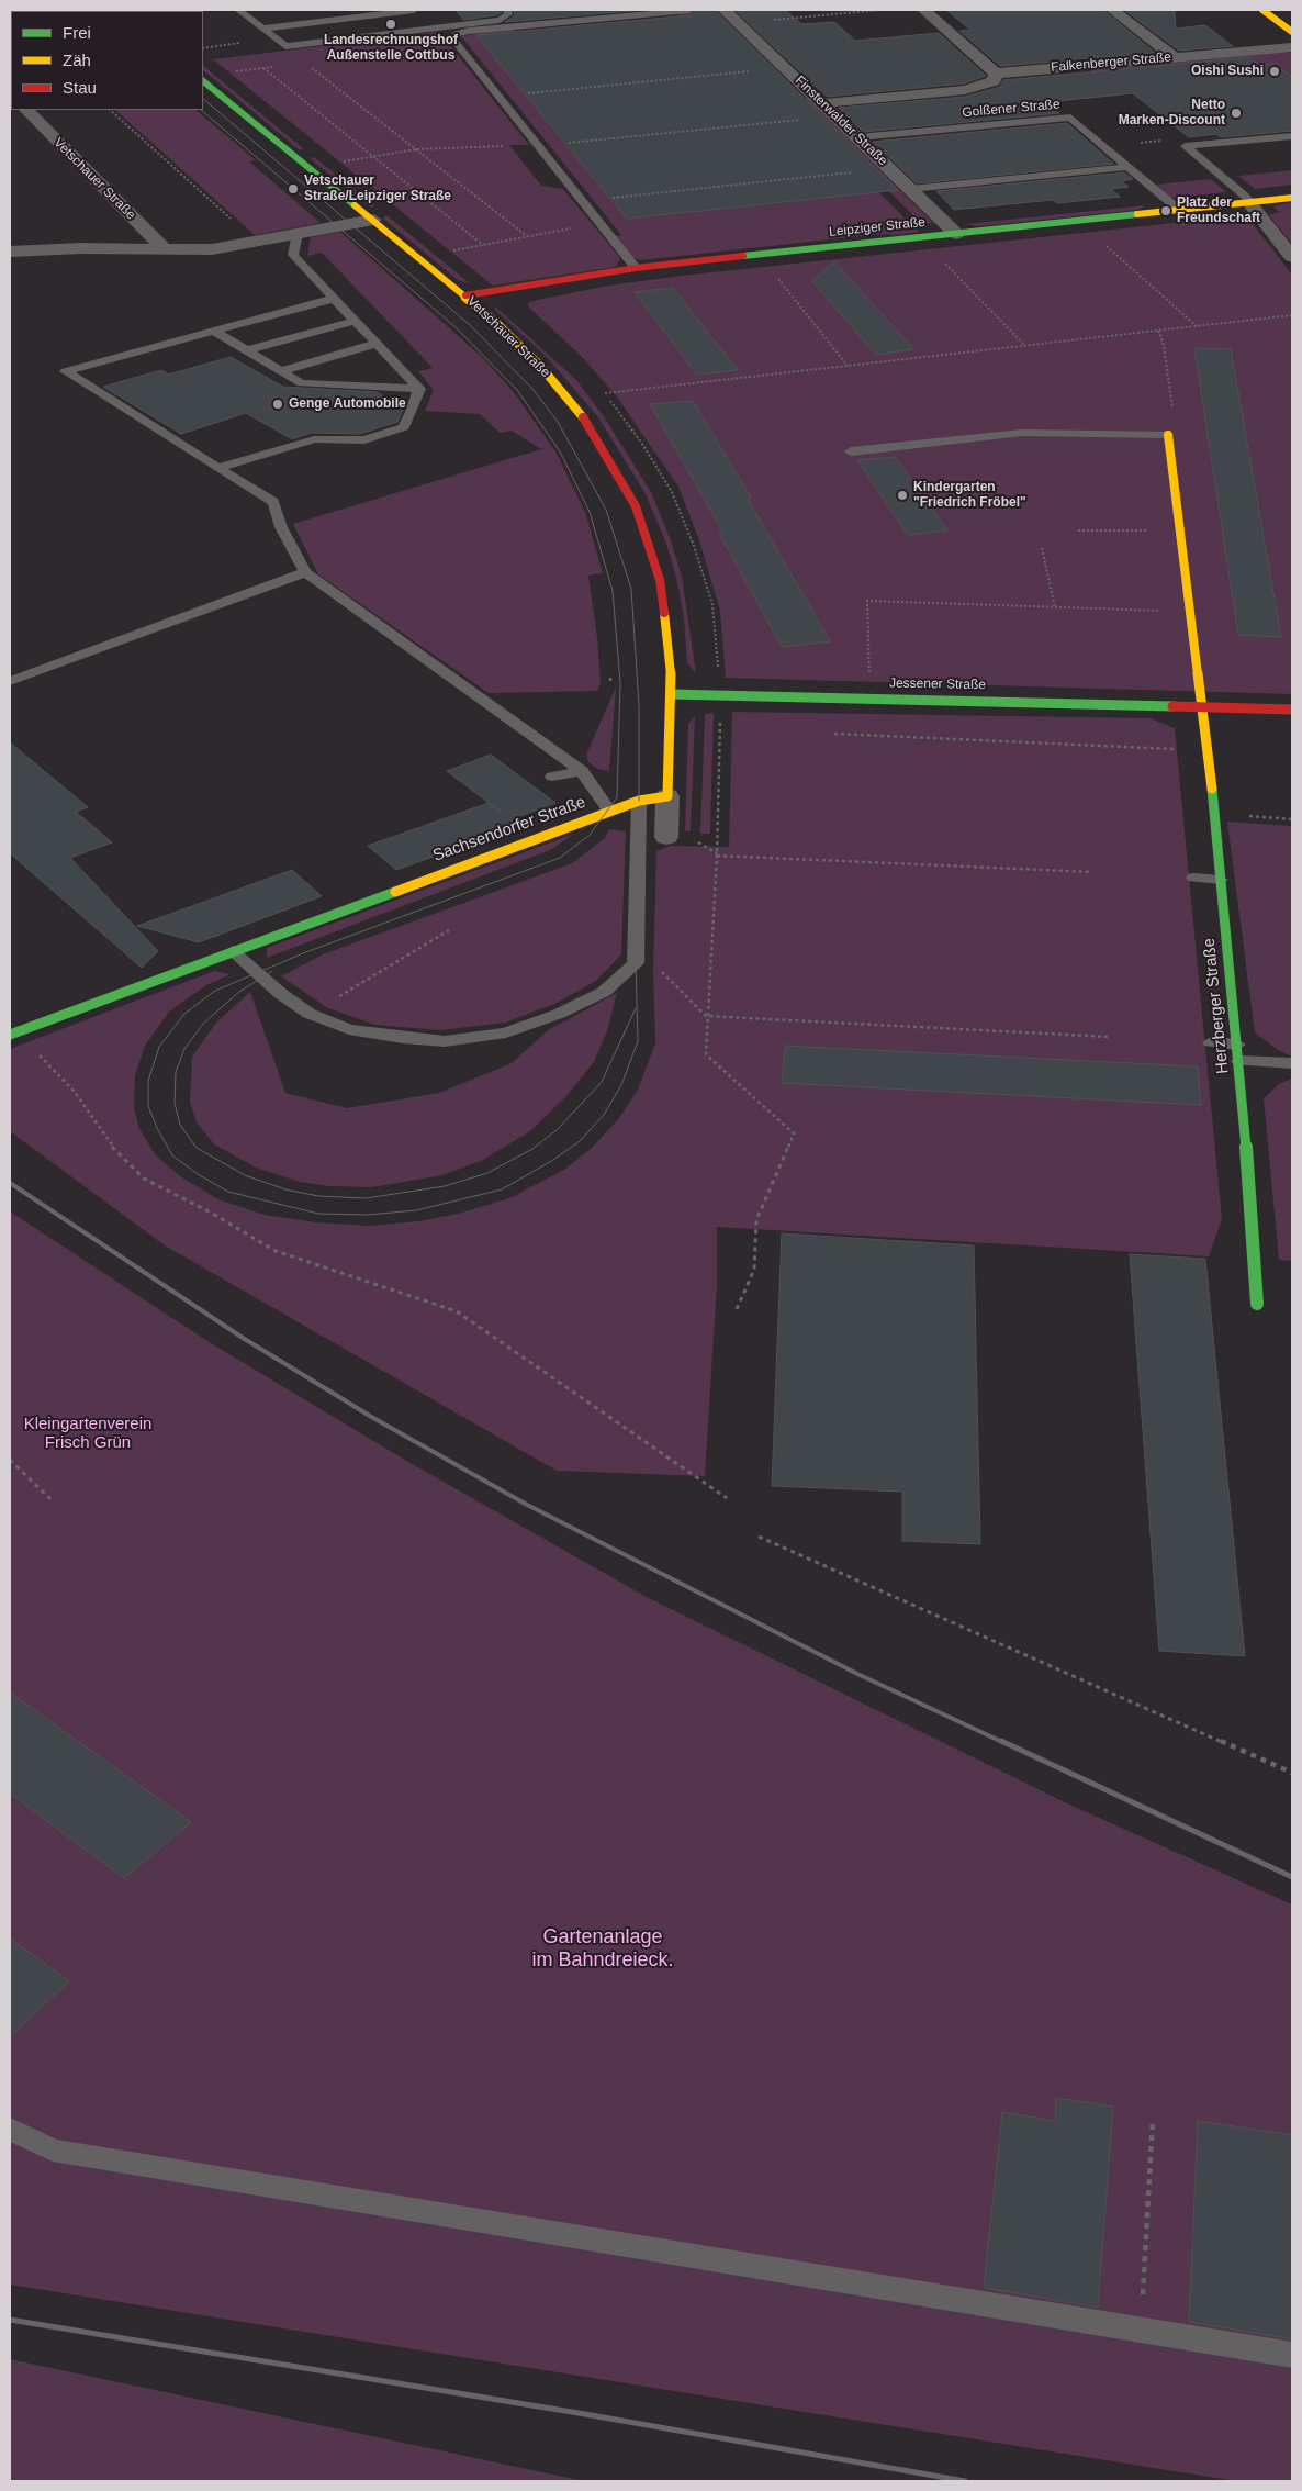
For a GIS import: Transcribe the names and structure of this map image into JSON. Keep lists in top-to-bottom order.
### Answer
{
  "streets": {
    "street": [
      "Falkenberger Straße",
      "Finsterwalder Straße",
      "Vetschauer Straße",
      "Leipziger Straße",
      "Jessener Straße",
      "Sachsendorfer Straße",
      "Herzberger Straße"
    ],
    "lane": ["Golßener Straße"]
  },
  "crossings": [
    ["Falkenberger Straße", "Finsterwalder Straße"],
    ["Golßener Straße", "Finsterwalder Straße"],
    ["Golßener Straße", "Leipziger Straße"],
    ["Finsterwalder Straße", "Leipziger Straße"],
    ["Vetschauer Straße", "Leipziger Straße"],
    ["Vetschauer Straße", "Jessener Straße"],
    ["Jessener Straße", "Herzberger Straße"]
  ],
  "parks": ["Kleingartenverein Frisch Grün", "Gartenanlage im Bahndreieck."],
  "places": [
    "Landesrechnungshof Außenstelle Cottbus",
    "Oishi Sushi",
    "Netto Marken-Discount",
    "Vetschauer Straße/Leipziger Straße",
    "Platz der Freundschaft",
    "Genge Automobile",
    "Kindergarten \"Friedrich Fröbel\""
  ],
  "legend": ["Frei", "Zäh", "Stau"]
}
